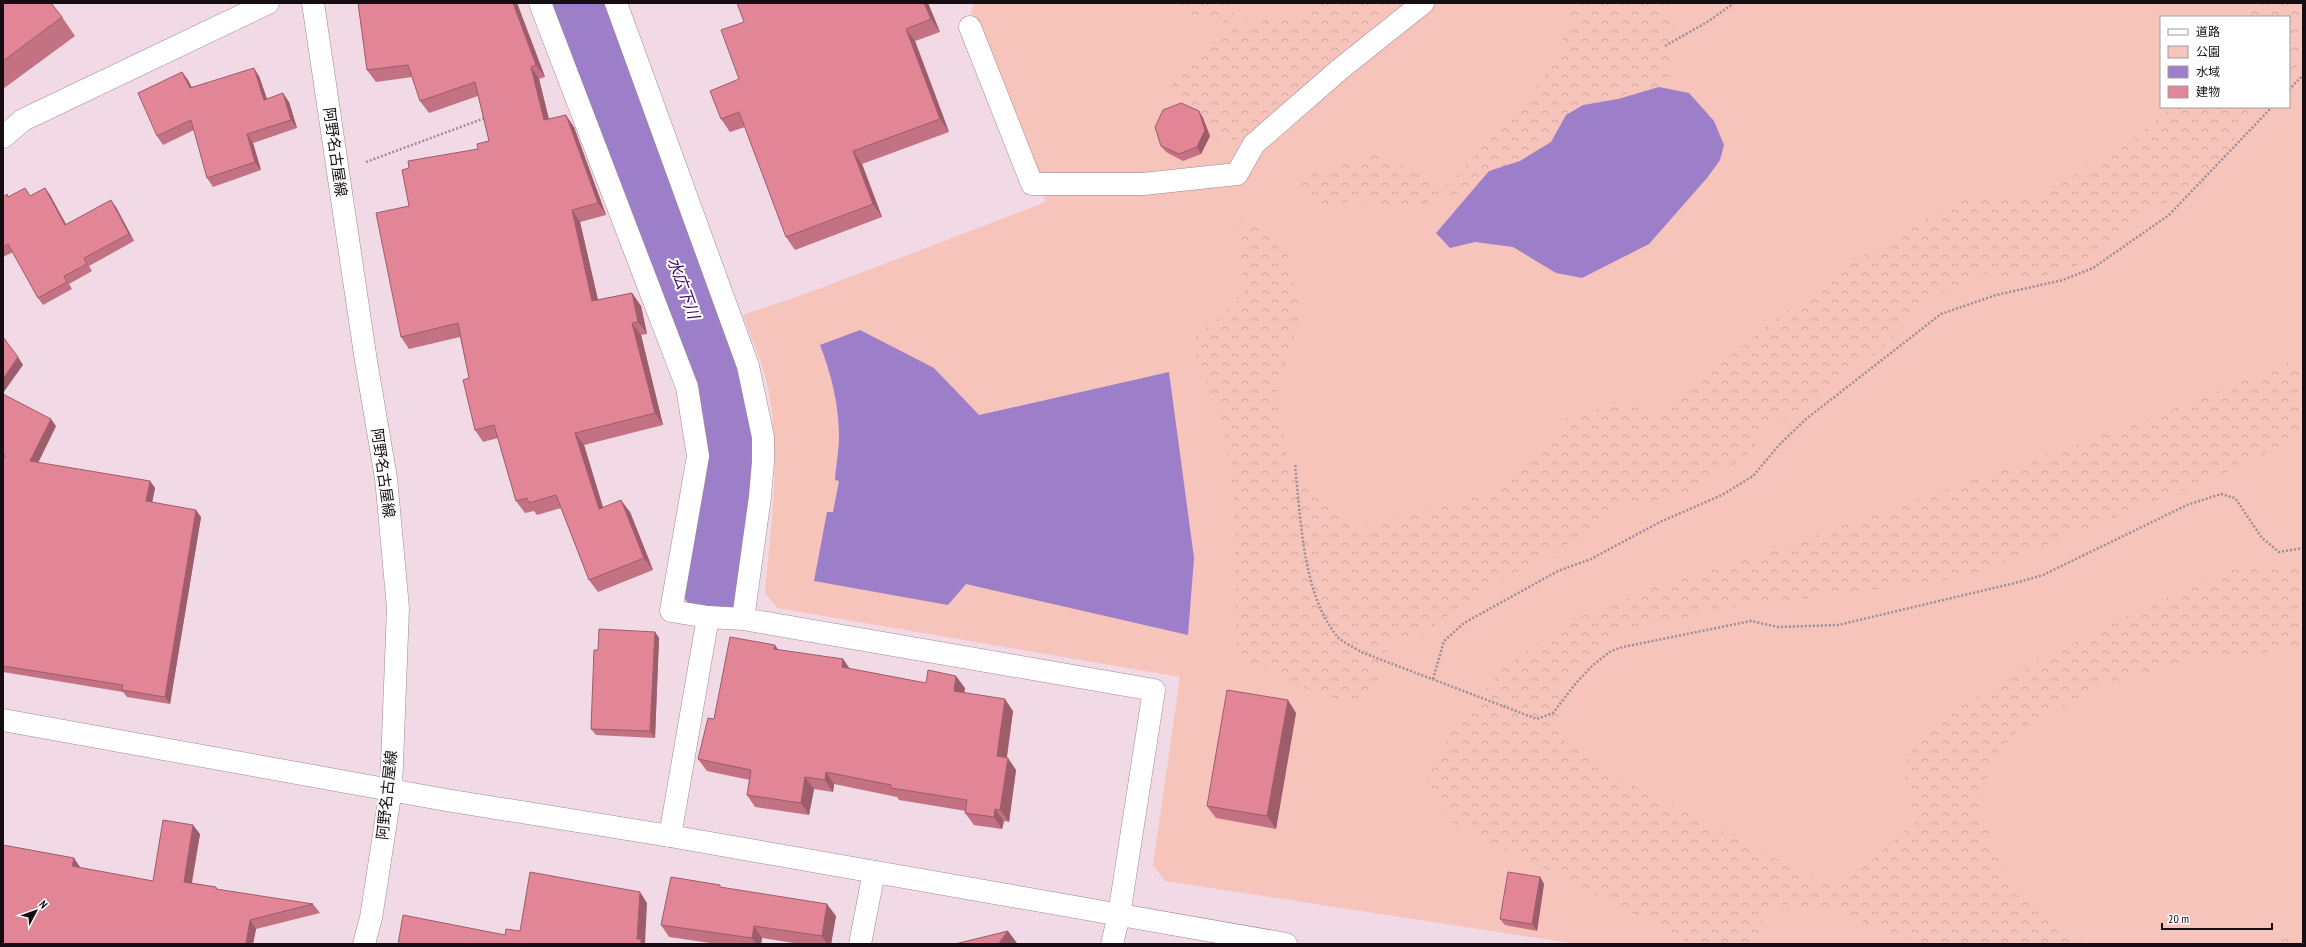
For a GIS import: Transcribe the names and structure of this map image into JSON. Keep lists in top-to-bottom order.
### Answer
{
  "streets": {
    "street": ["阿野名古屋線"]
  },
  "water": ["水広下川"],
  "legend": [
    "道路",
    "公園",
    "水域",
    "建物"
  ],
  "scale_bar": "20 m",
  "north": "top right"
}
